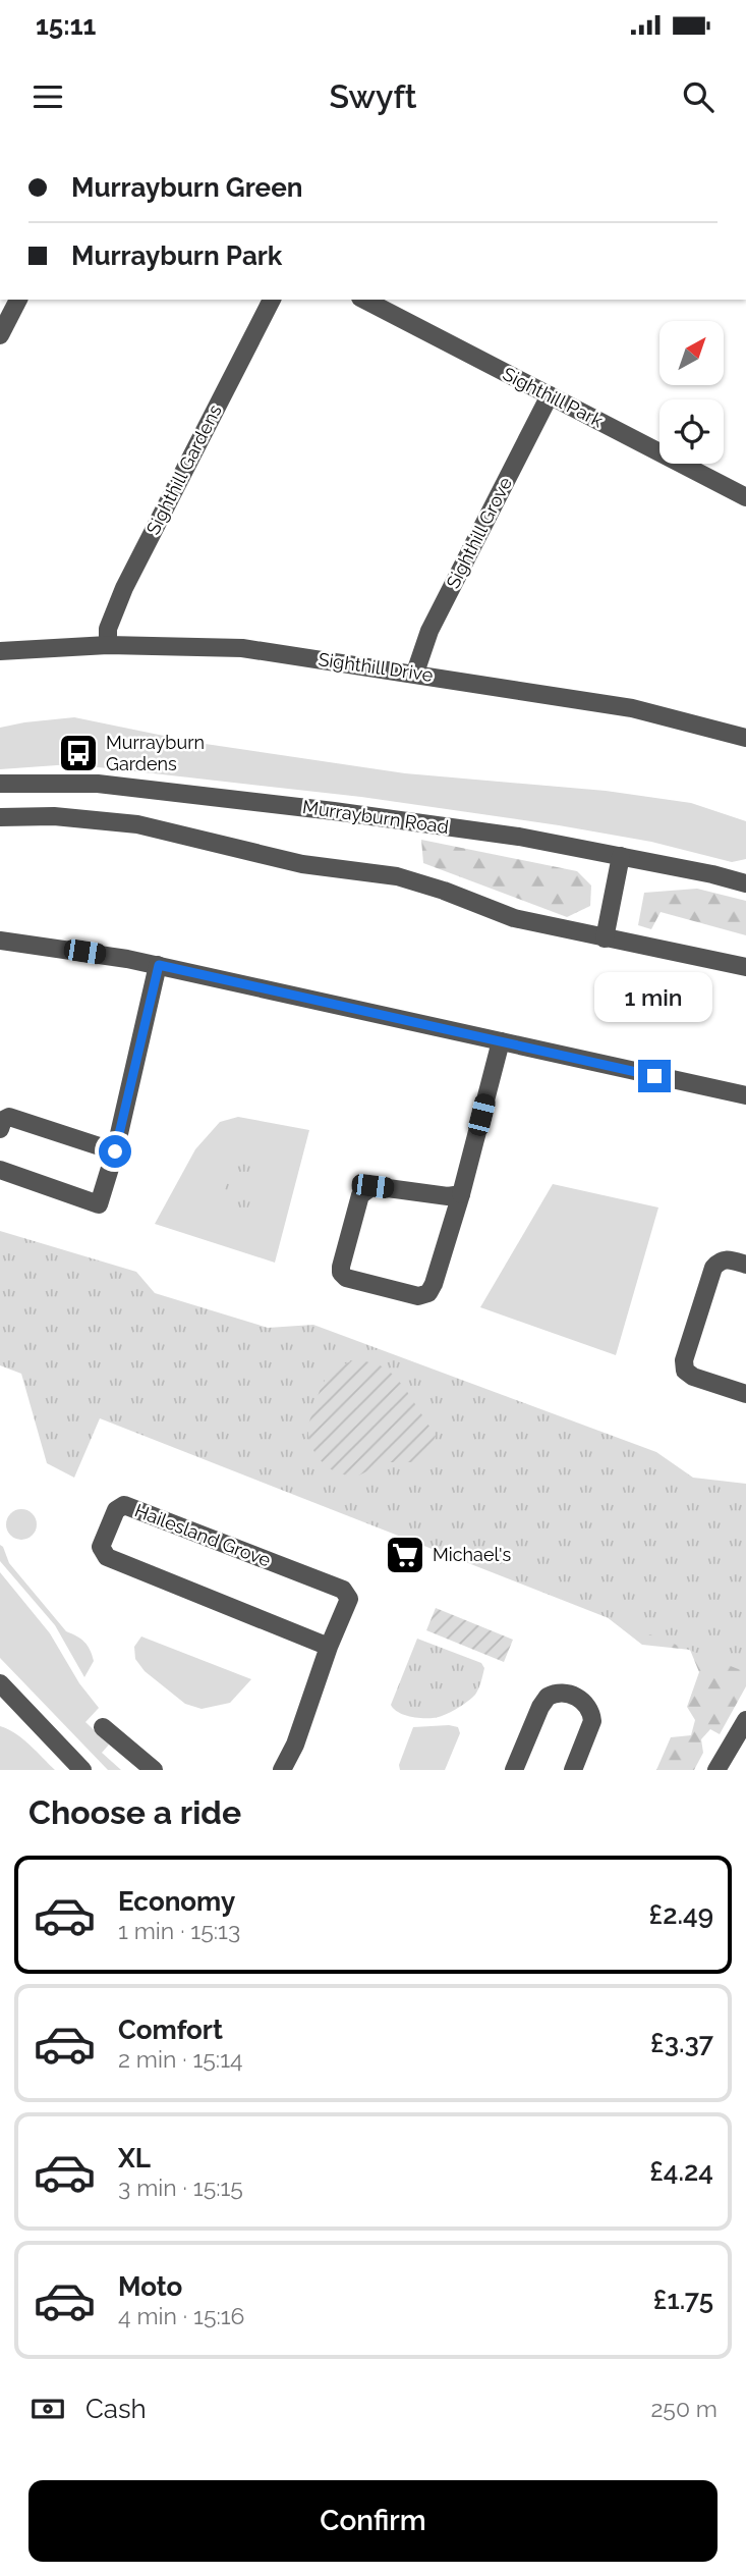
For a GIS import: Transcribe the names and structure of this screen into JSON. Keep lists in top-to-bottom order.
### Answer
{
  "streets": {
    "street": [
      "Sighthill Park",
      "Sighthill Gardens",
      "Sighthill Grove",
      "Sighthill Drive",
      "Murrayburn Road",
      "Hailesland Grove"
    ]
  },
  "crossings": [
    ["Sighthill Park", "Sighthill Grove"],
    ["Sighthill Gardens", "Sighthill Drive"],
    ["Sighthill Grove", "Sighthill Drive"]
  ],
  "places": {
    "bus stop": ["Murrayburn Gardens"],
    "supermarket": ["Michael's"]
  },
  "north": "top right",
  "page": {
    "status": "15:11",
    "header": "Swyft",
    "banner": ["Murrayburn Green", "Murrayburn Park"],
    "bubble": "1 min",
    "heading": "Choose a ride",
    "list": [
      {
        "name": "Economy",
        "note": "1 min · 15:13",
        "value": "£2.49"
      },
      {
        "name": "Comfort",
        "note": "2 min · 15:14",
        "value": "£3.37"
      },
      {
        "name": "XL",
        "note": "3 min · 15:15",
        "value": "£4.24"
      },
      {
        "name": "Moto",
        "note": "4 min · 15:16",
        "value": "£1.75"
      }
    ],
    "pay": ["Cash", "250 m"],
    "buttons": "Confirm"
  }
}
